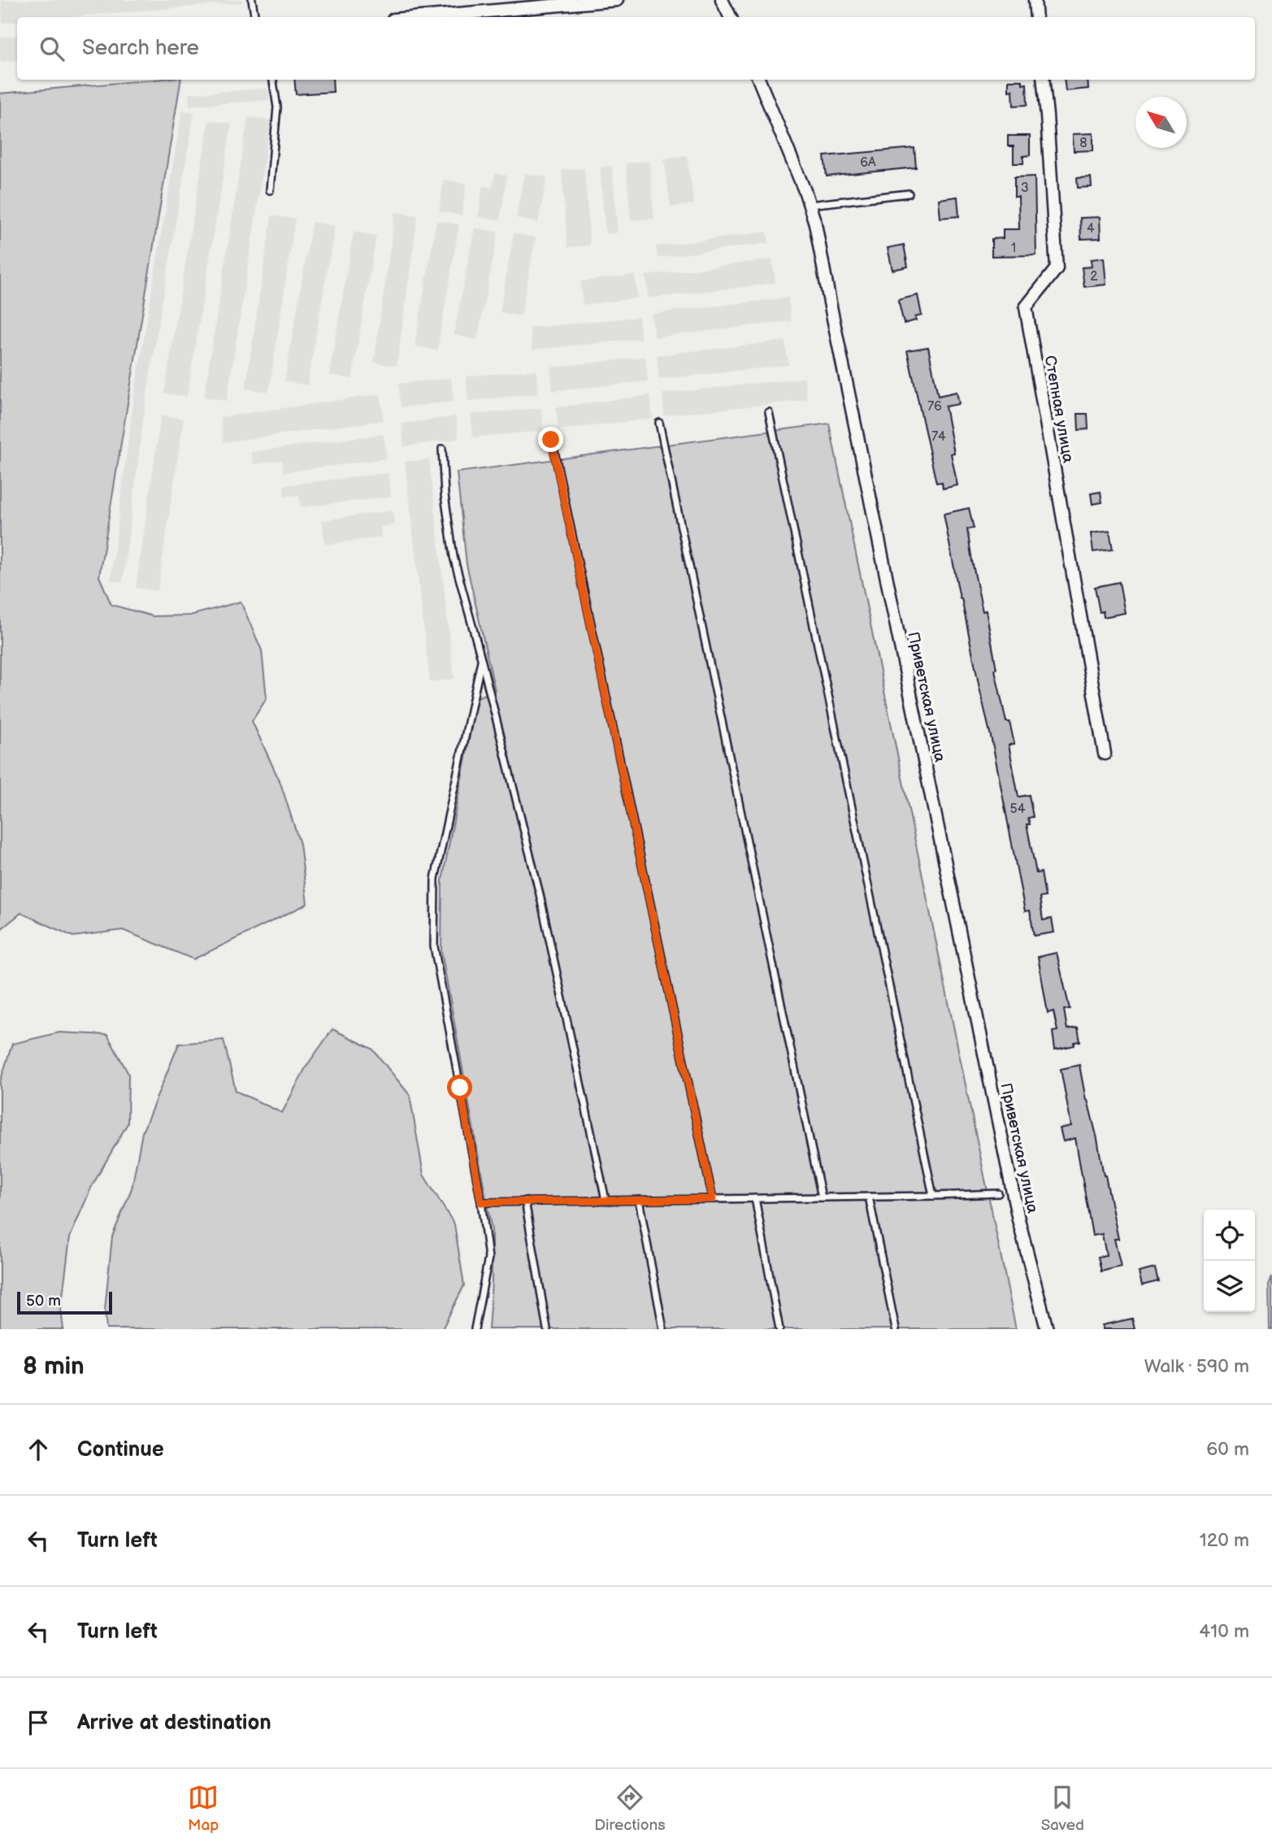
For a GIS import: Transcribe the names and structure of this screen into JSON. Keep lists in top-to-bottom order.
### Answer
{
  "streets": {
    "street": ["Степная улица", "Приветская улица"]
  },
  "house_numbers": [
    "8",
    "6А",
    "3",
    "4",
    "1",
    "2",
    "76",
    "74",
    "54"
  ],
  "scale_bar": "50 m",
  "north": "top left",
  "page": {
    "search": "Search here",
    "scale": "50 m",
    "heading": ["8 min", "Walk · 590 m"],
    "list": [
      ["Continue", "60 m"],
      ["Turn left", "120 m"],
      ["Turn left", "410 m"],
      "Arrive at destination"
    ],
    "nav": ["Map", "Directions", "Saved"]
  }
}
